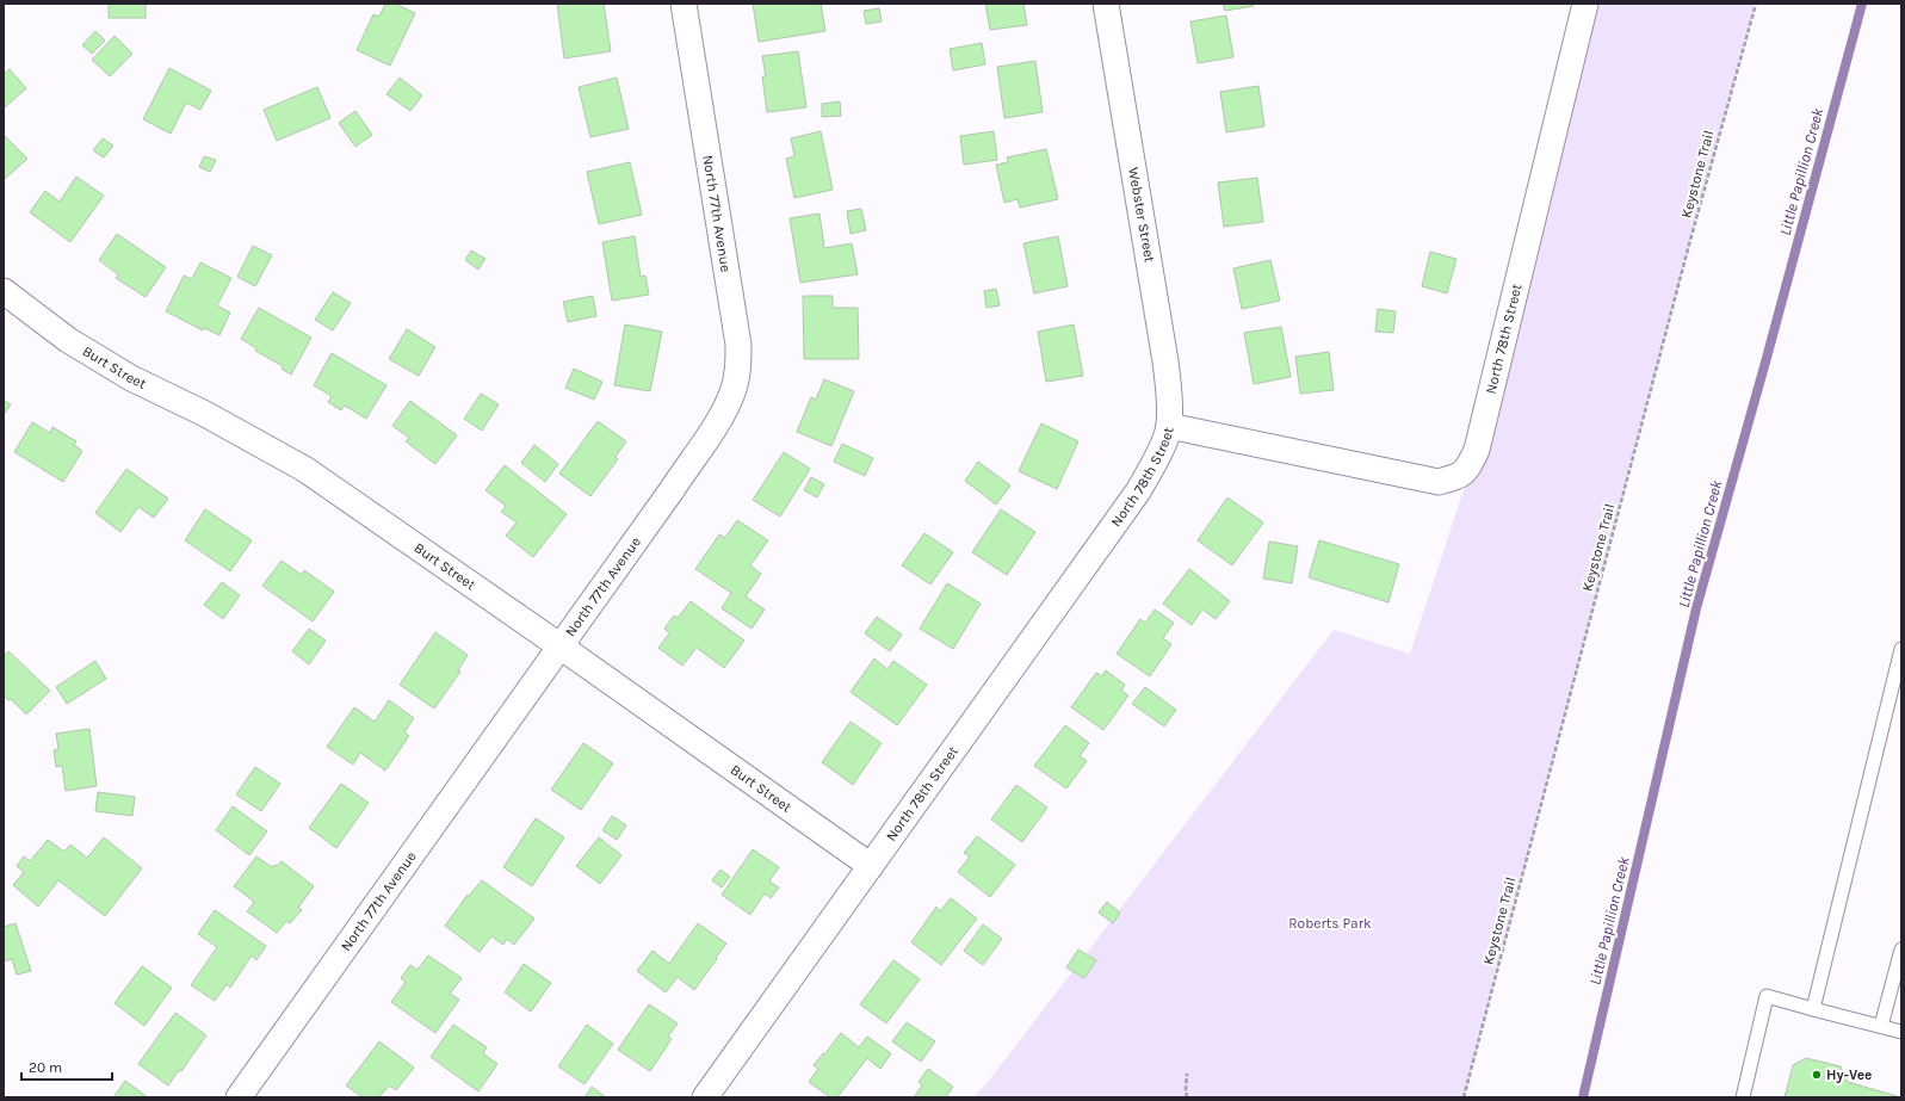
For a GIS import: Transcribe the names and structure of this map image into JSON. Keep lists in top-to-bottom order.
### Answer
{
  "streets": {
    "street": [
      "North 77th Avenue",
      "Webster Street",
      "North 78th Street",
      "Burt Street"
    ],
    "path": ["Keystone Trail"]
  },
  "crossings": [
    ["North 77th Avenue", "Burt Street"],
    ["Webster Street", "North 78th Street"],
    ["North 78th Street", "Burt Street"]
  ],
  "water": ["Little Papillion Creek"],
  "parks": ["Roberts Park"],
  "places": ["Hy-Vee"],
  "scale_bar": "20 m"
}
